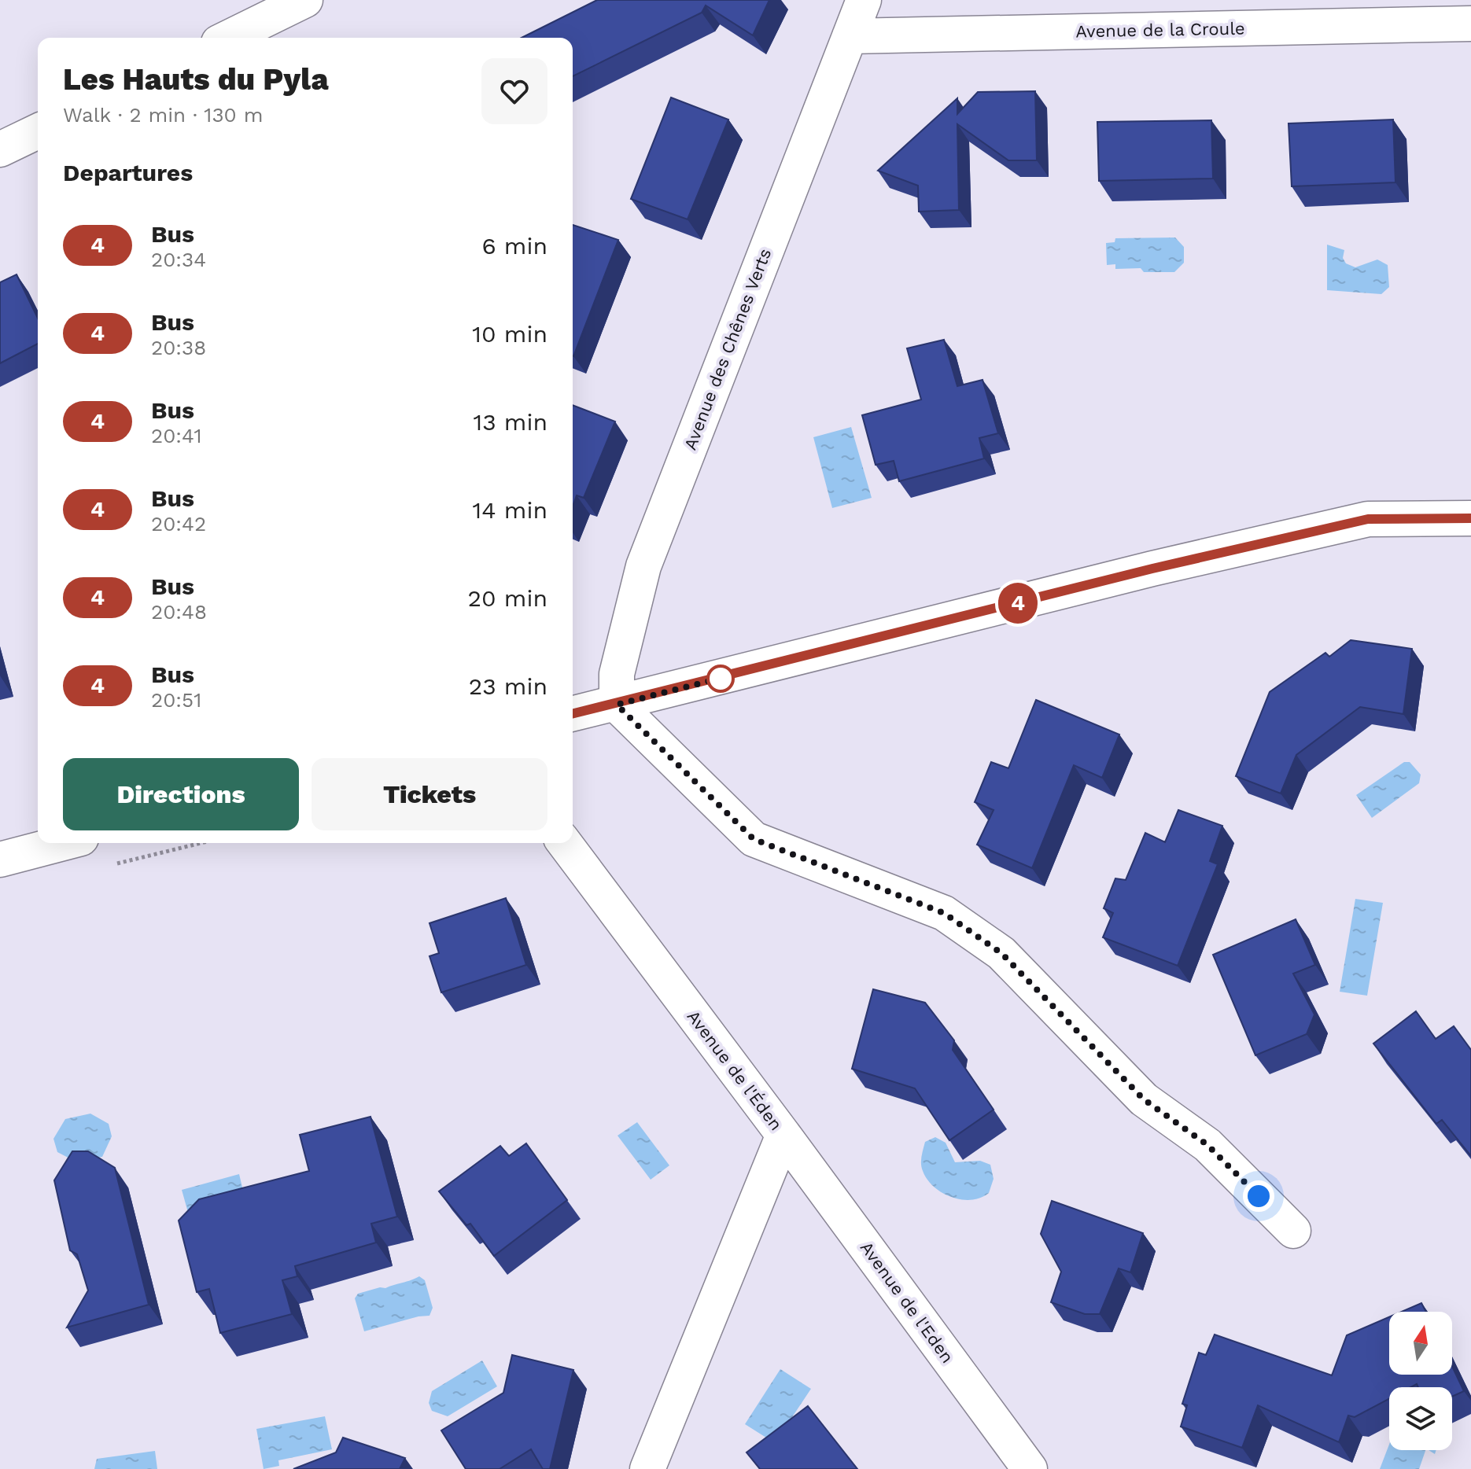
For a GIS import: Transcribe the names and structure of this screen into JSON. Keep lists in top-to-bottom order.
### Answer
{
  "streets": {
    "street": [
      "Avenue de la Croule",
      "Avenue des Chênes Verts",
      "Avenue de l'Éden",
      "Avenue de l'Eden"
    ]
  },
  "crossings": [
    ["Avenue de la Croule", "Avenue des Chênes Verts"],
    ["Avenue de l'Éden", "Avenue de l'Eden"]
  ],
  "lines": ["bus line 4"],
  "north": "top",
  "page": {
    "on_map": "4",
    "heading": [
      ["Les Hauts du Pyla", "Walk · 2 min · 130 m"],
      "Departures"
    ],
    "list": [
      {
        "mark": "4",
        "name": "Bus",
        "note": "20:34",
        "value": "6 min"
      },
      {
        "mark": "4",
        "name": "Bus",
        "note": "20:38",
        "value": "10 min"
      },
      {
        "mark": "4",
        "name": "Bus",
        "note": "20:41",
        "value": "13 min"
      },
      {
        "mark": "4",
        "name": "Bus",
        "note": "20:42",
        "value": "14 min"
      },
      {
        "mark": "4",
        "name": "Bus",
        "note": "20:48",
        "value": "20 min"
      },
      {
        "mark": "4",
        "name": "Bus",
        "note": "20:51",
        "value": "23 min"
      }
    ],
    "buttons": ["Directions", "Tickets"]
  }
}
